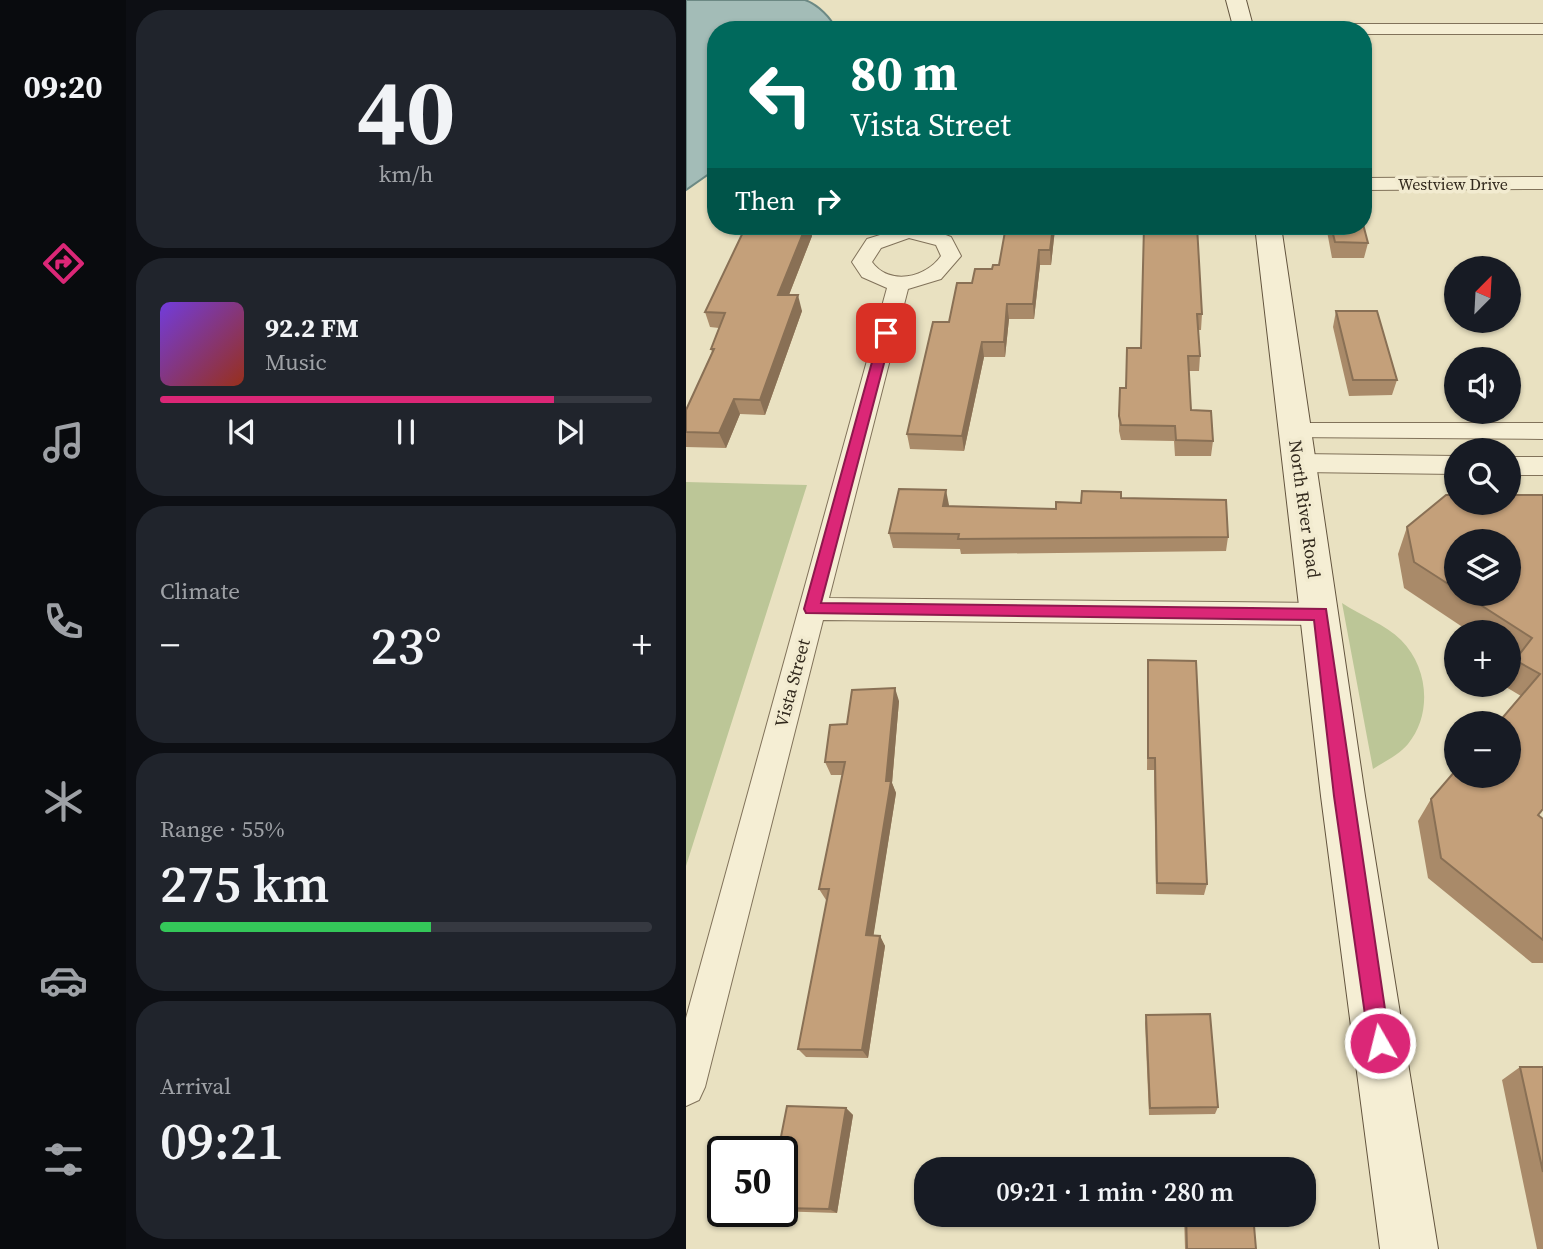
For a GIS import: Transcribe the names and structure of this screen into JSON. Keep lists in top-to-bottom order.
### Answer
{
  "streets": {
    "main road": ["North River Road"],
    "street": ["Westview Drive", "Vista Street"]
  },
  "north": "top right",
  "page": {
    "tabs": "09:20",
    "tile": [
      ["40", "km/h"],
      "Climate",
      ["Range · 55%", "275 km"],
      ["Arrival", "09:21"]
    ],
    "turn": ["80 m", "Vista Street"],
    "then": "Then",
    "map_buttons": ["+", "−"],
    "song": ["92.2 FM", "Music"],
    "heat": ["−", "23°", "+"],
    "limit": "50",
    "trip": "09:21 · 1 min · 280 m"
  }
}
